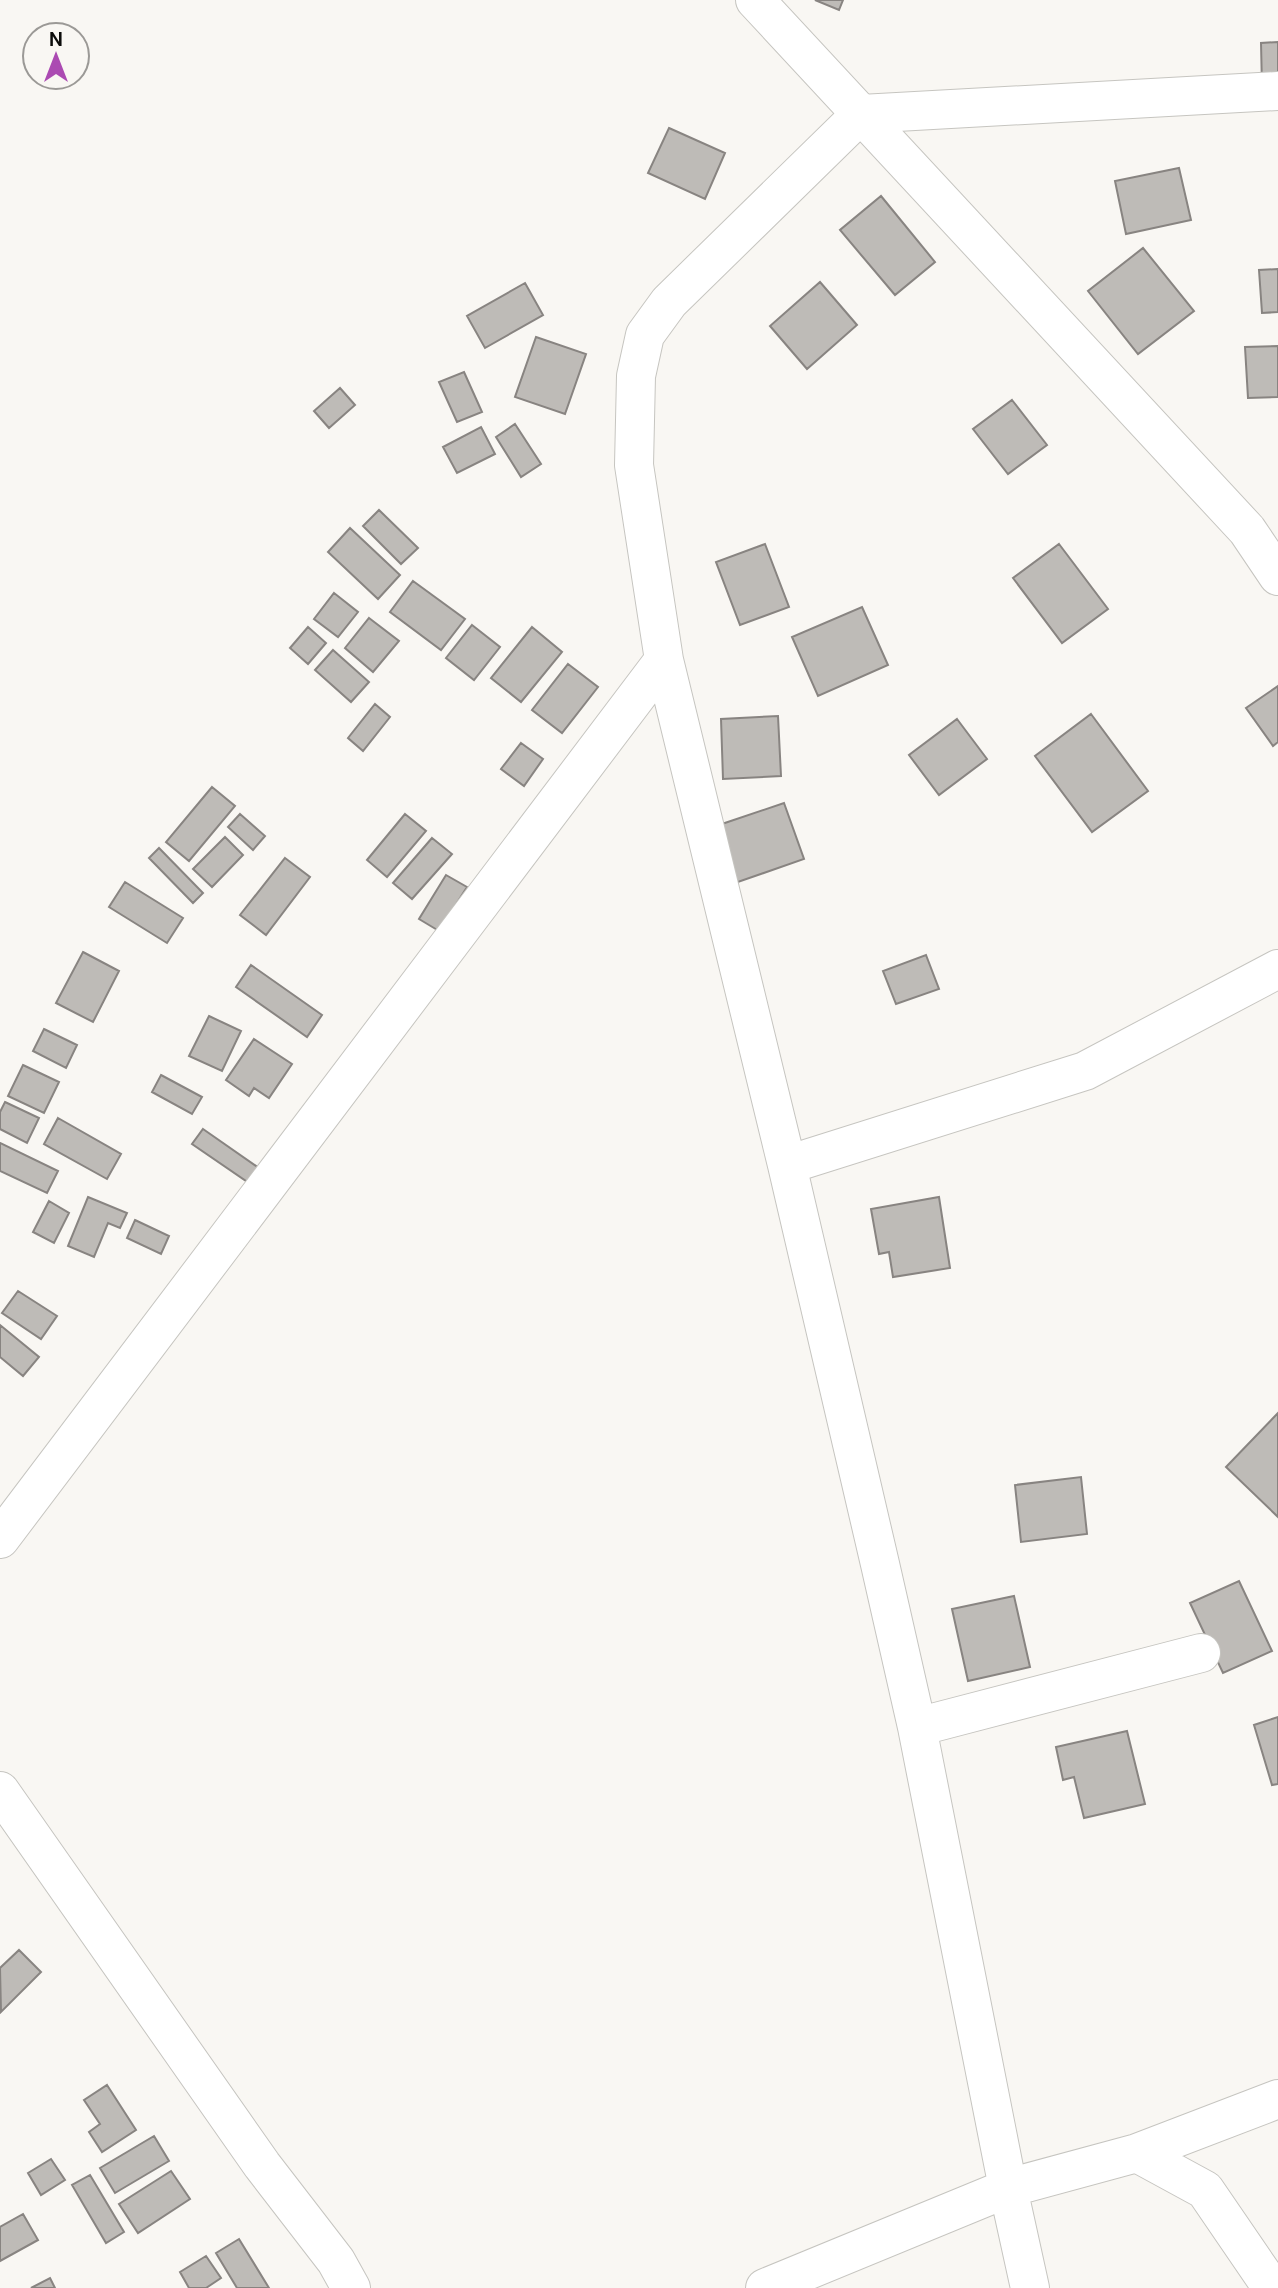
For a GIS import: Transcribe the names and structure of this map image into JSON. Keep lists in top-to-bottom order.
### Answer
{
  "north": "top"
}
